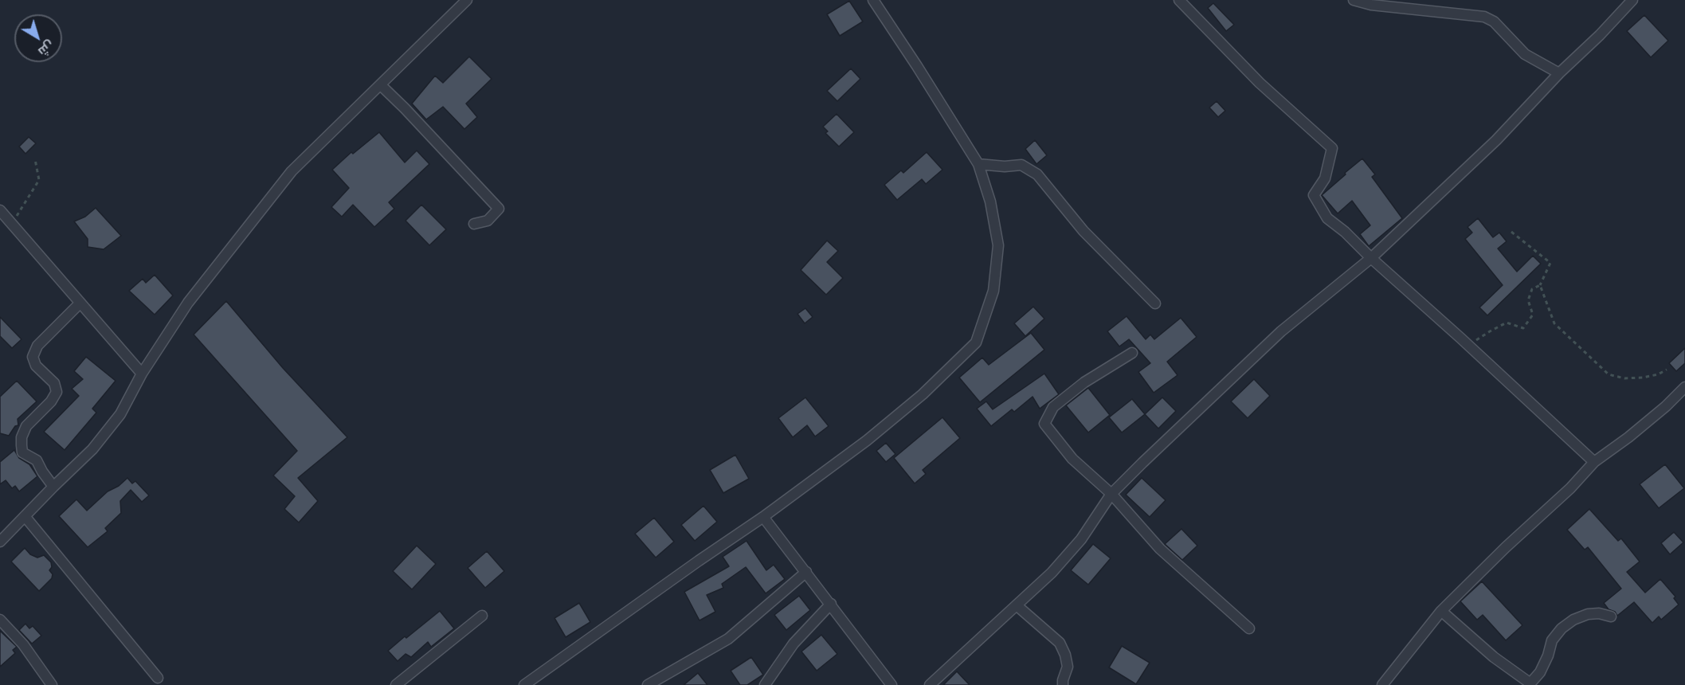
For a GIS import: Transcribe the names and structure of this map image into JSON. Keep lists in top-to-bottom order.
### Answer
{
  "north": "bottom right"
}
